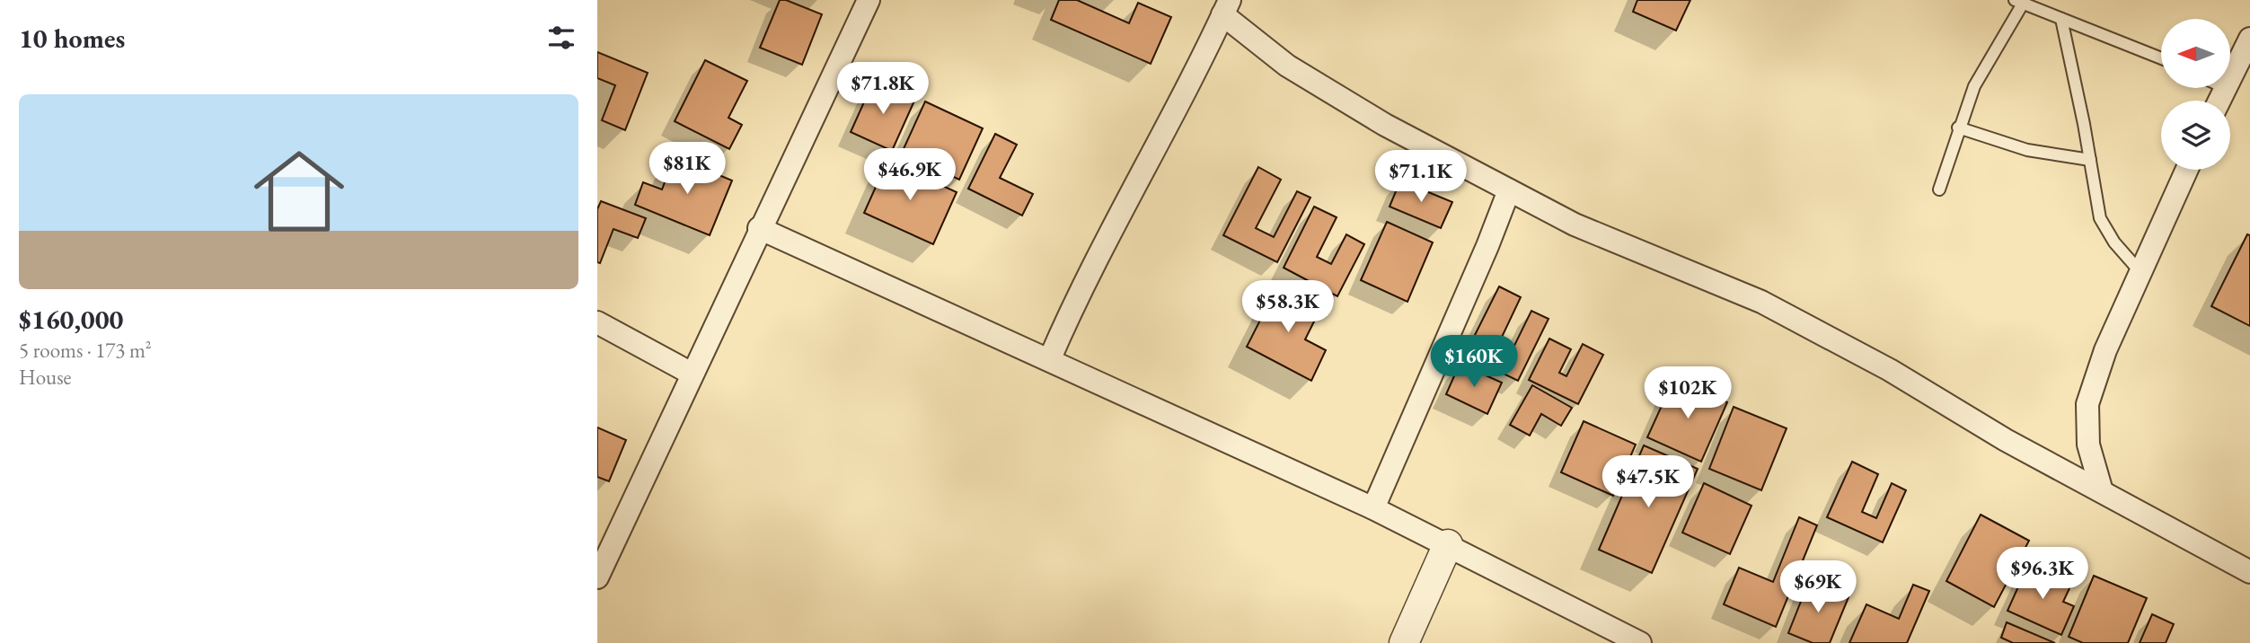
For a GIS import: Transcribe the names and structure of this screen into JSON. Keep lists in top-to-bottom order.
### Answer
{
  "north": "left",
  "page": {
    "heading": "10 homes",
    "price": [
      "$71.8K",
      "$81K",
      "$46.9K",
      "$71.1K",
      "$58.3K",
      "$160K",
      "$102K",
      "$47.5K",
      "$96.3K",
      "$69K"
    ],
    "list": [
      {
        "name": "$160,000",
        "note": "5 rooms · 173 m² · House"
      }
    ]
  }
}
